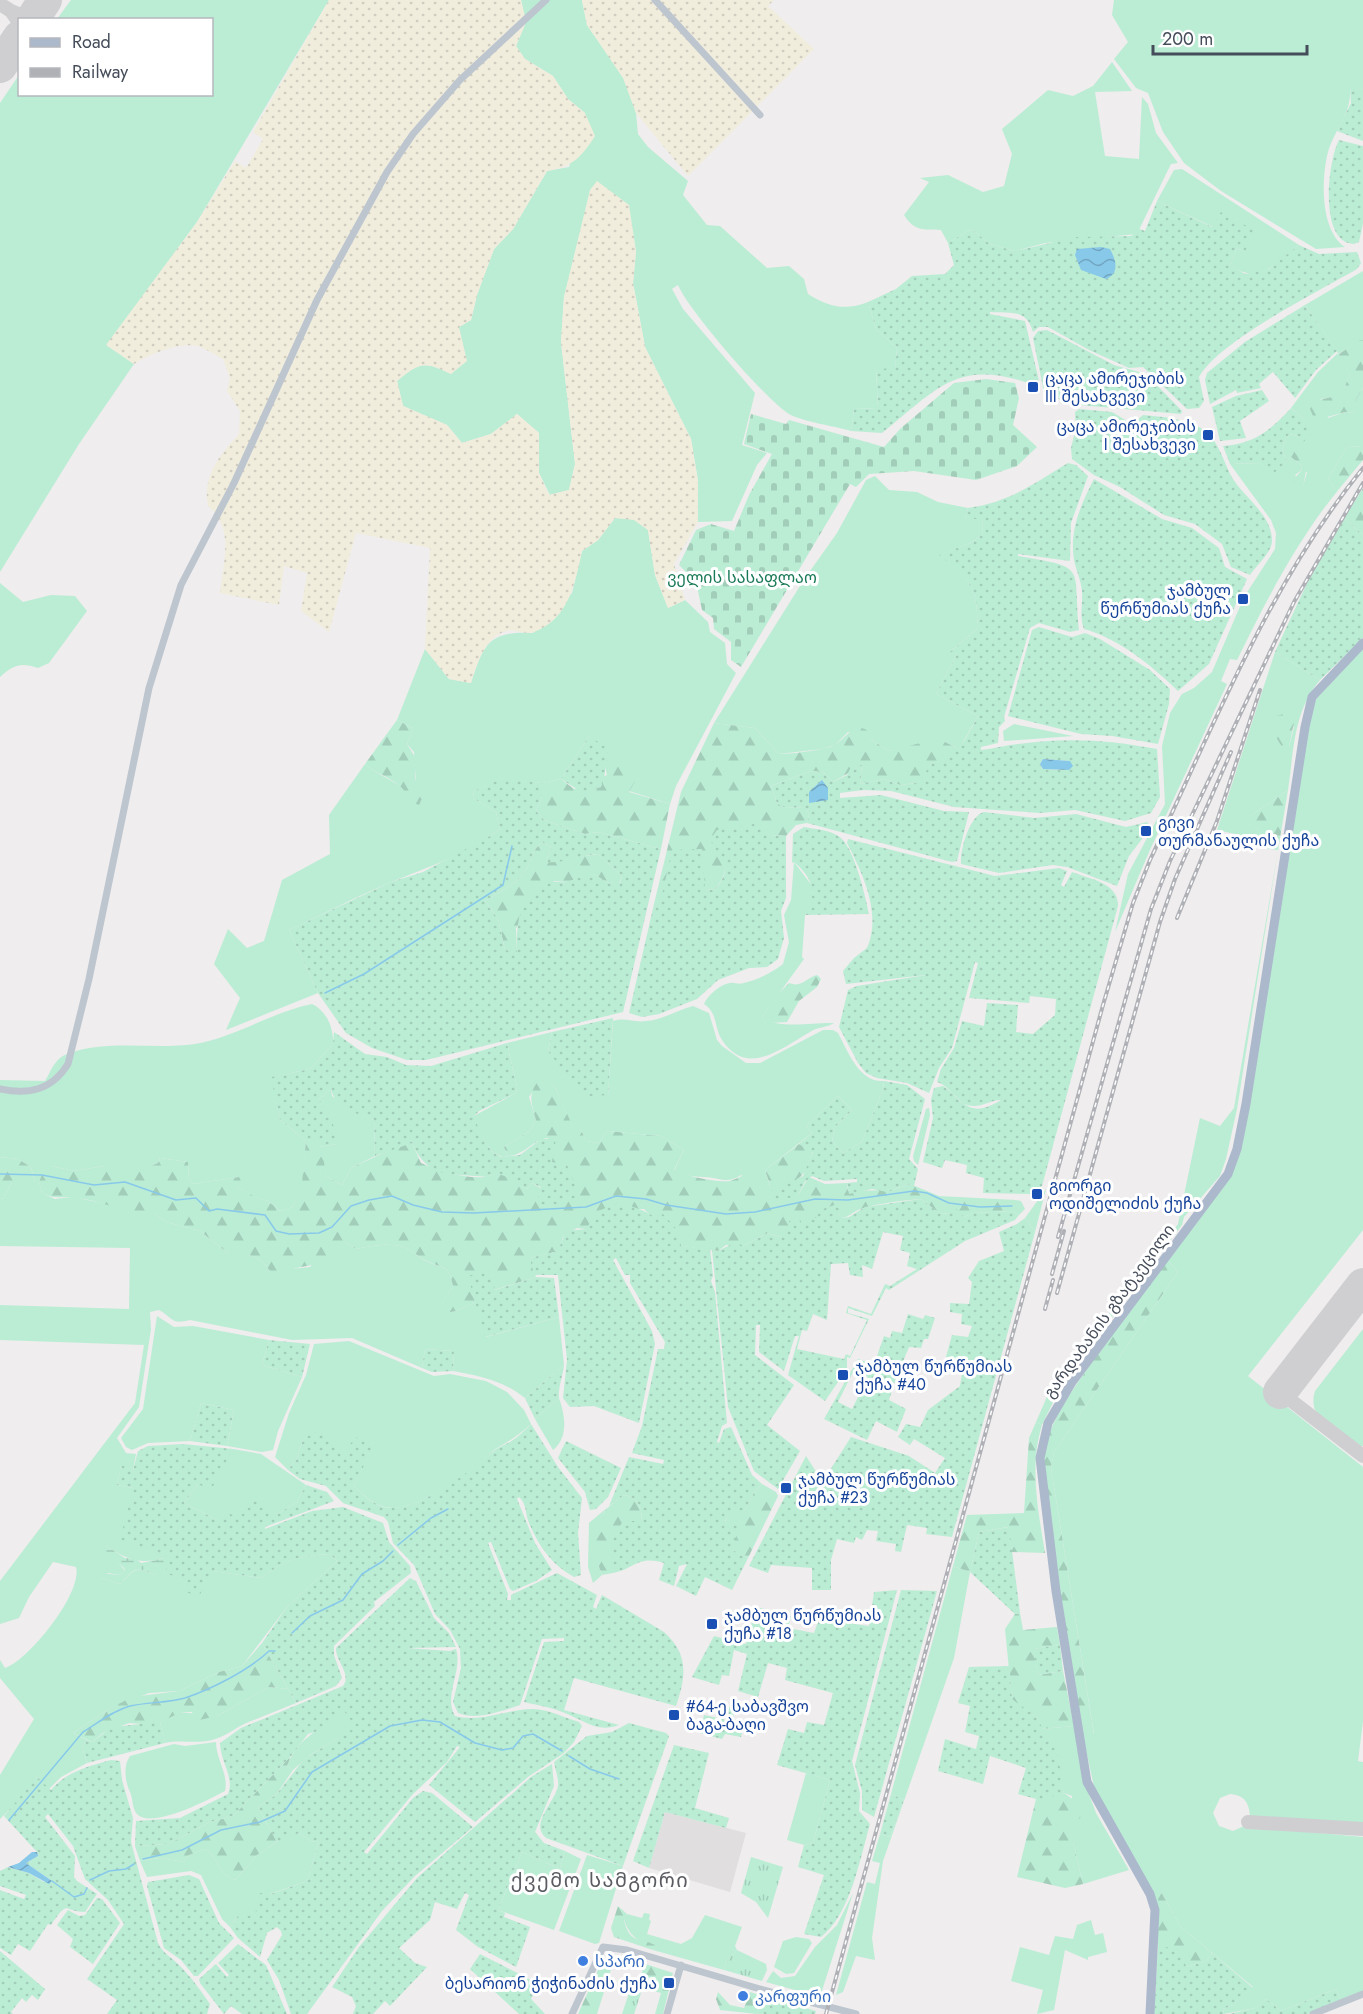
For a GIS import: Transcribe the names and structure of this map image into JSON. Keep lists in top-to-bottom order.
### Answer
{
  "streets": {
    "main road": ["გარდაბანის გზატკეცილი"]
  },
  "districts": ["ქვემო სამგორი"],
  "parks": ["ველის სასაფლაო"],
  "places": {
    "transit": [
      "ცაცა ამირეჯიბის III შესახვევი",
      "ცაცა ამირეჯიბის I შესახვევი",
      "ჯამბულ წურწუმიას ქუჩა",
      "გივი თურმანაულის ქუჩა",
      "გიორგი ოდიშელიძის ქუჩა",
      "ჯამბულ წურწუმიას ქუჩა #40",
      "ჯამბულ წურწუმიას ქუჩა #23",
      "ჯამბულ წურწუმიას ქუჩა #18",
      "#64-ე საბავშვო ბაგა-ბაღი",
      "ბესარიონ ჭიჭინაძის ქუჩა"
    ],
    "other": ["სპარი", "კარფური"]
  },
  "legend": ["Road", "Railway"],
  "scale_bar": "200 m"
}
